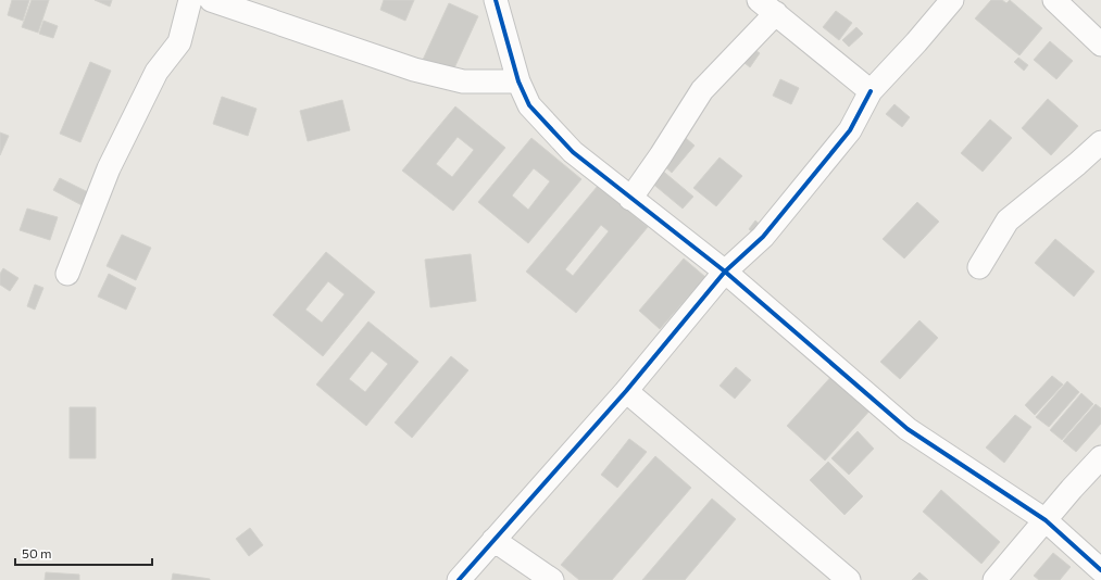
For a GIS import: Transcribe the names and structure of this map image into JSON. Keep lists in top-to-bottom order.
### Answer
{
  "scale_bar": "50 m"
}
